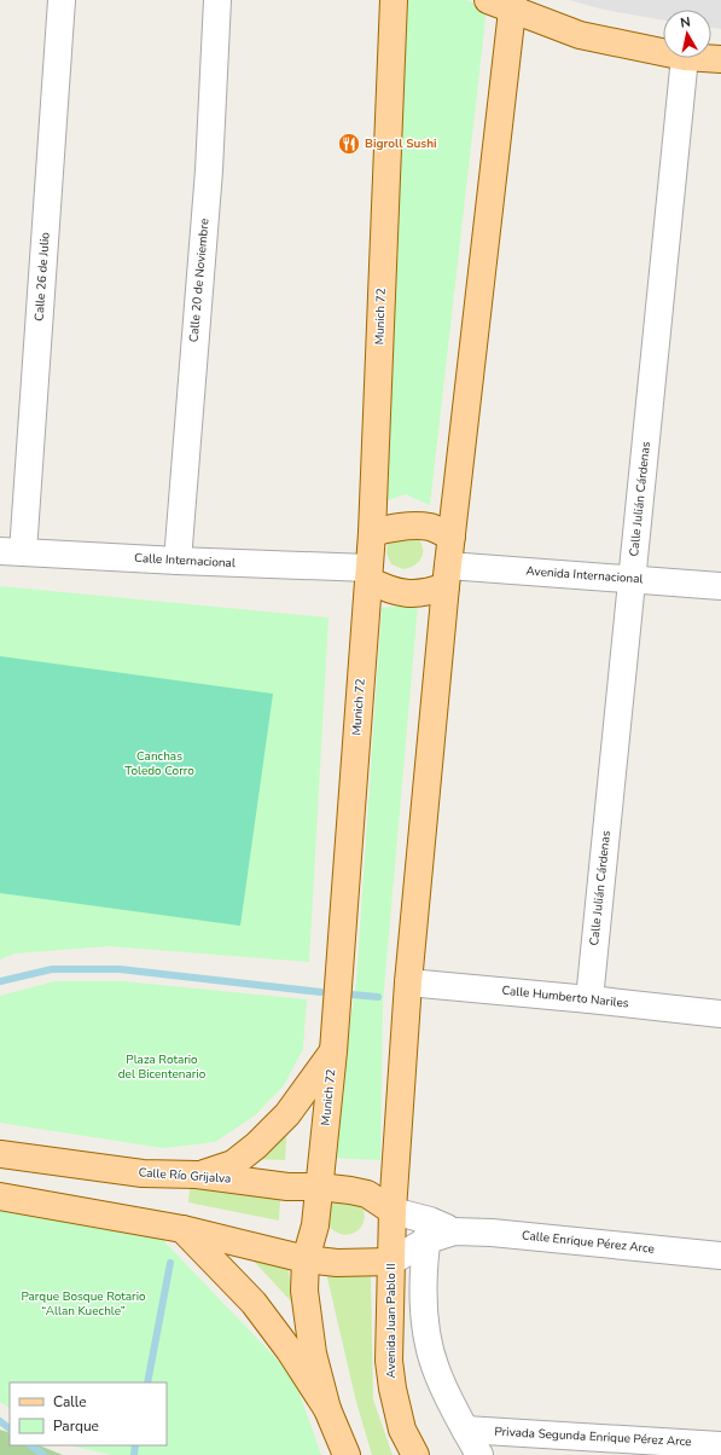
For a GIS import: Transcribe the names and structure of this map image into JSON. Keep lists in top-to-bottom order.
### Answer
{
  "streets": {
    "main road": ["Munich 72", "Calle Río Grijalva", "Avenida Juan Pablo II"],
    "street": [
      "Calle 26 de Julio",
      "Calle 20 de Noviembre",
      "Calle Julián Cárdenas",
      "Calle Internacional",
      "Avenida Internacional",
      "Calle Humberto Nariles",
      "Calle Enrique Pérez Arce",
      "Privada Segunda Enrique Pérez Arce"
    ]
  },
  "crossings": [
    ["Calle 26 de Julio", "Calle Internacional"],
    ["Calle 20 de Noviembre", "Calle Internacional"],
    ["Munich 72", "Calle Internacional"],
    ["Munich 72", "Avenida Internacional"],
    ["Munich 72", "Calle Río Grijalva"],
    ["Calle Julián Cárdenas", "Avenida Internacional"],
    ["Calle Julián Cárdenas", "Calle Humberto Nariles"],
    ["Calle Internacional", "Avenida Internacional"],
    ["Calle Río Grijalva", "Avenida Juan Pablo II"]
  ],
  "parks": ["Canchas Toledo Corro", "Plaza Rotario del Bicentenario", "Parque Bosque Rotario “Allan Kuechle”"],
  "places": {
    "restaurant": ["Bigroll Sushi"]
  },
  "legend": ["Calle", "Parque"],
  "north": "top"
}
